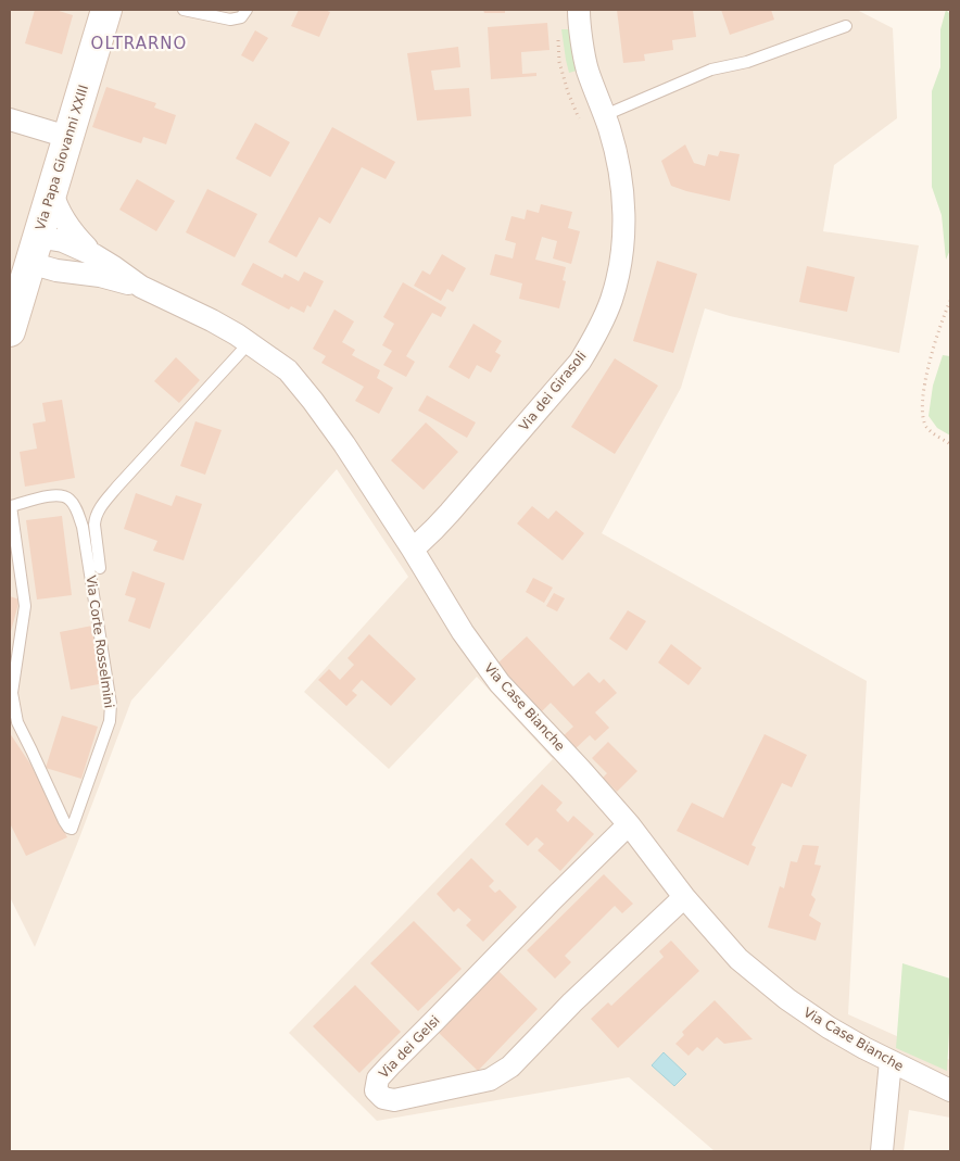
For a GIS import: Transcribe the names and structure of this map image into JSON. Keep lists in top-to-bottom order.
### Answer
{
  "streets": {
    "main road": ["Via Papa Giovanni XXIII"],
    "street": ["Via dei Girasoli", "Via Case Bianche", "Via dei Gelsi"],
    "lane": ["Via Corte Rosselmini"]
  },
  "crossings": [
    ["Via Papa Giovanni XXIII", "Via Case Bianche"],
    ["Via dei Girasoli", "Via Case Bianche"],
    ["Via Case Bianche", "Via dei Gelsi"]
  ],
  "districts": ["OLTRARNO"]
}
